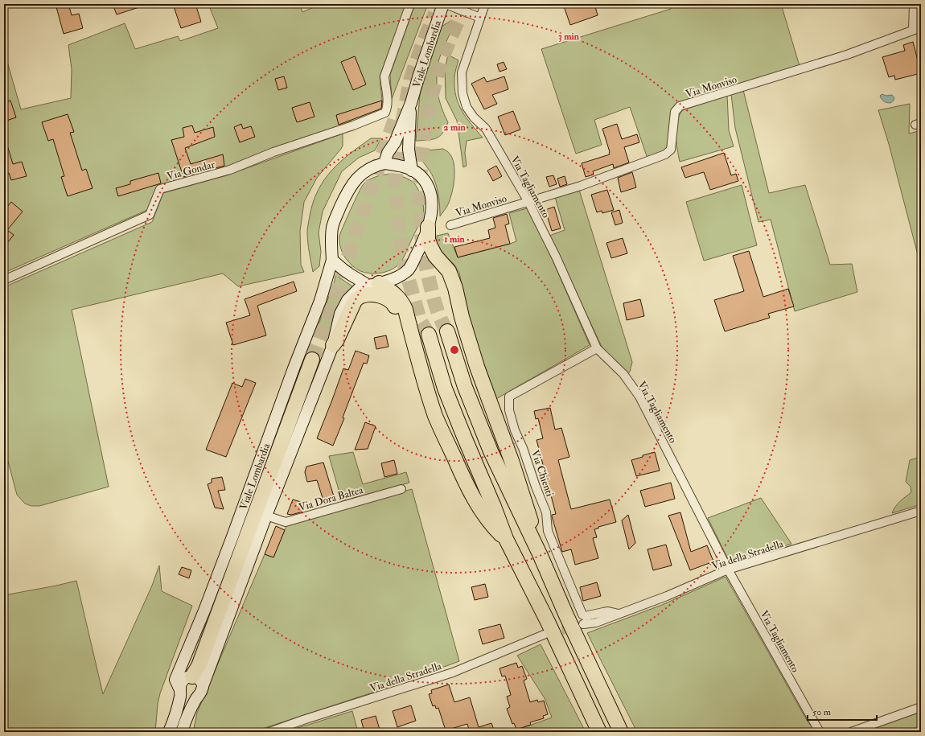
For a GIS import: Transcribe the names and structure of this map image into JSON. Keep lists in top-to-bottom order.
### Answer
{
  "streets": {
    "main road": ["Viale Lombardia"],
    "street": [
      "Via Monviso",
      "Via Gondar",
      "Via Tagliamento",
      "Via Chienti",
      "Via Dora Baltea",
      "Via della Stradella"
    ]
  },
  "crossings": [
    ["Via Monviso", "Via Tagliamento"],
    ["Via Tagliamento", "Via Chienti"],
    ["Via Tagliamento", "Via della Stradella"],
    ["Via Chienti", "Via della Stradella"]
  ],
  "scale_bar": "50 m",
  "rings": ["3 min", "2 min", "1 min"]
}
